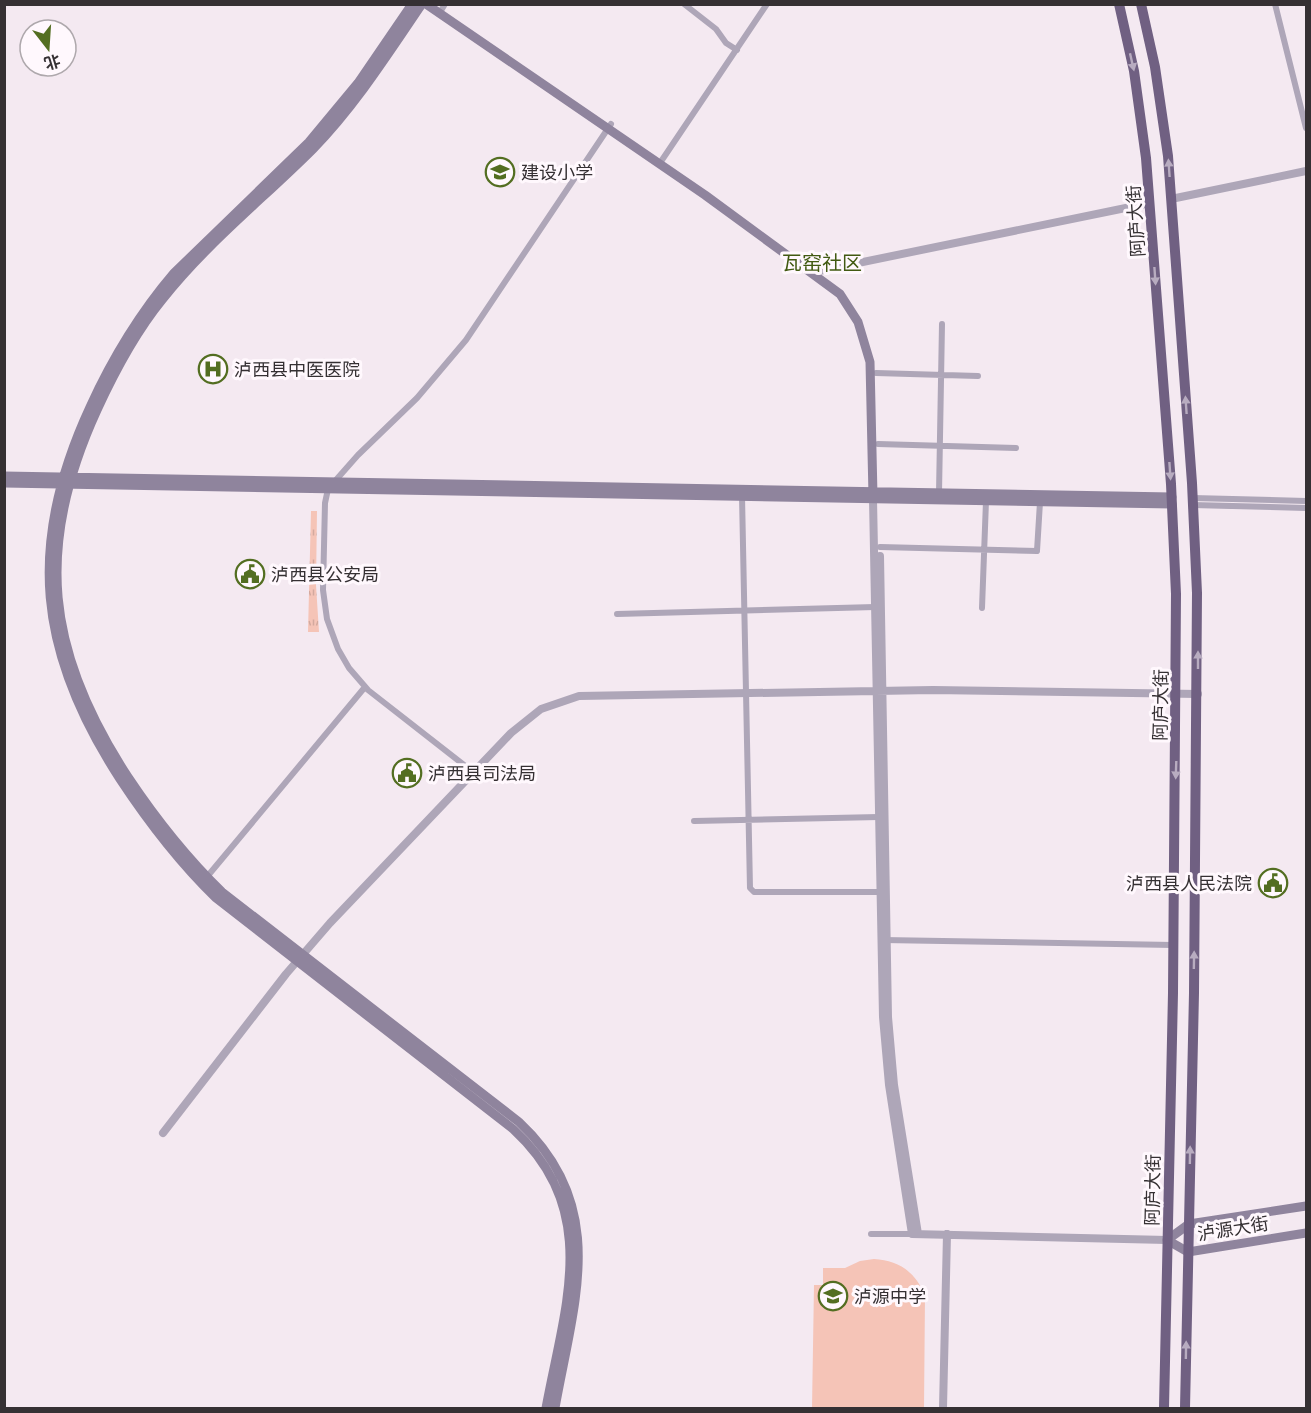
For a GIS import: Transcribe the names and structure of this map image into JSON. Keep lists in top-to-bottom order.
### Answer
{
  "streets": {
    "highway": ["阿庐大街"],
    "main road": ["泸源大街"]
  },
  "crossings": [
    ["阿庐大街", "泸源大街"]
  ],
  "districts": ["瓦窑社区"],
  "places": {
    "school or university": ["建设小学", "泸源中学"],
    "hospital": ["泸西县中医医院"],
    "public building": ["泸西县公安局", "泸西县司法局", "泸西县人民法院"]
  },
  "north": "bottom"
}
